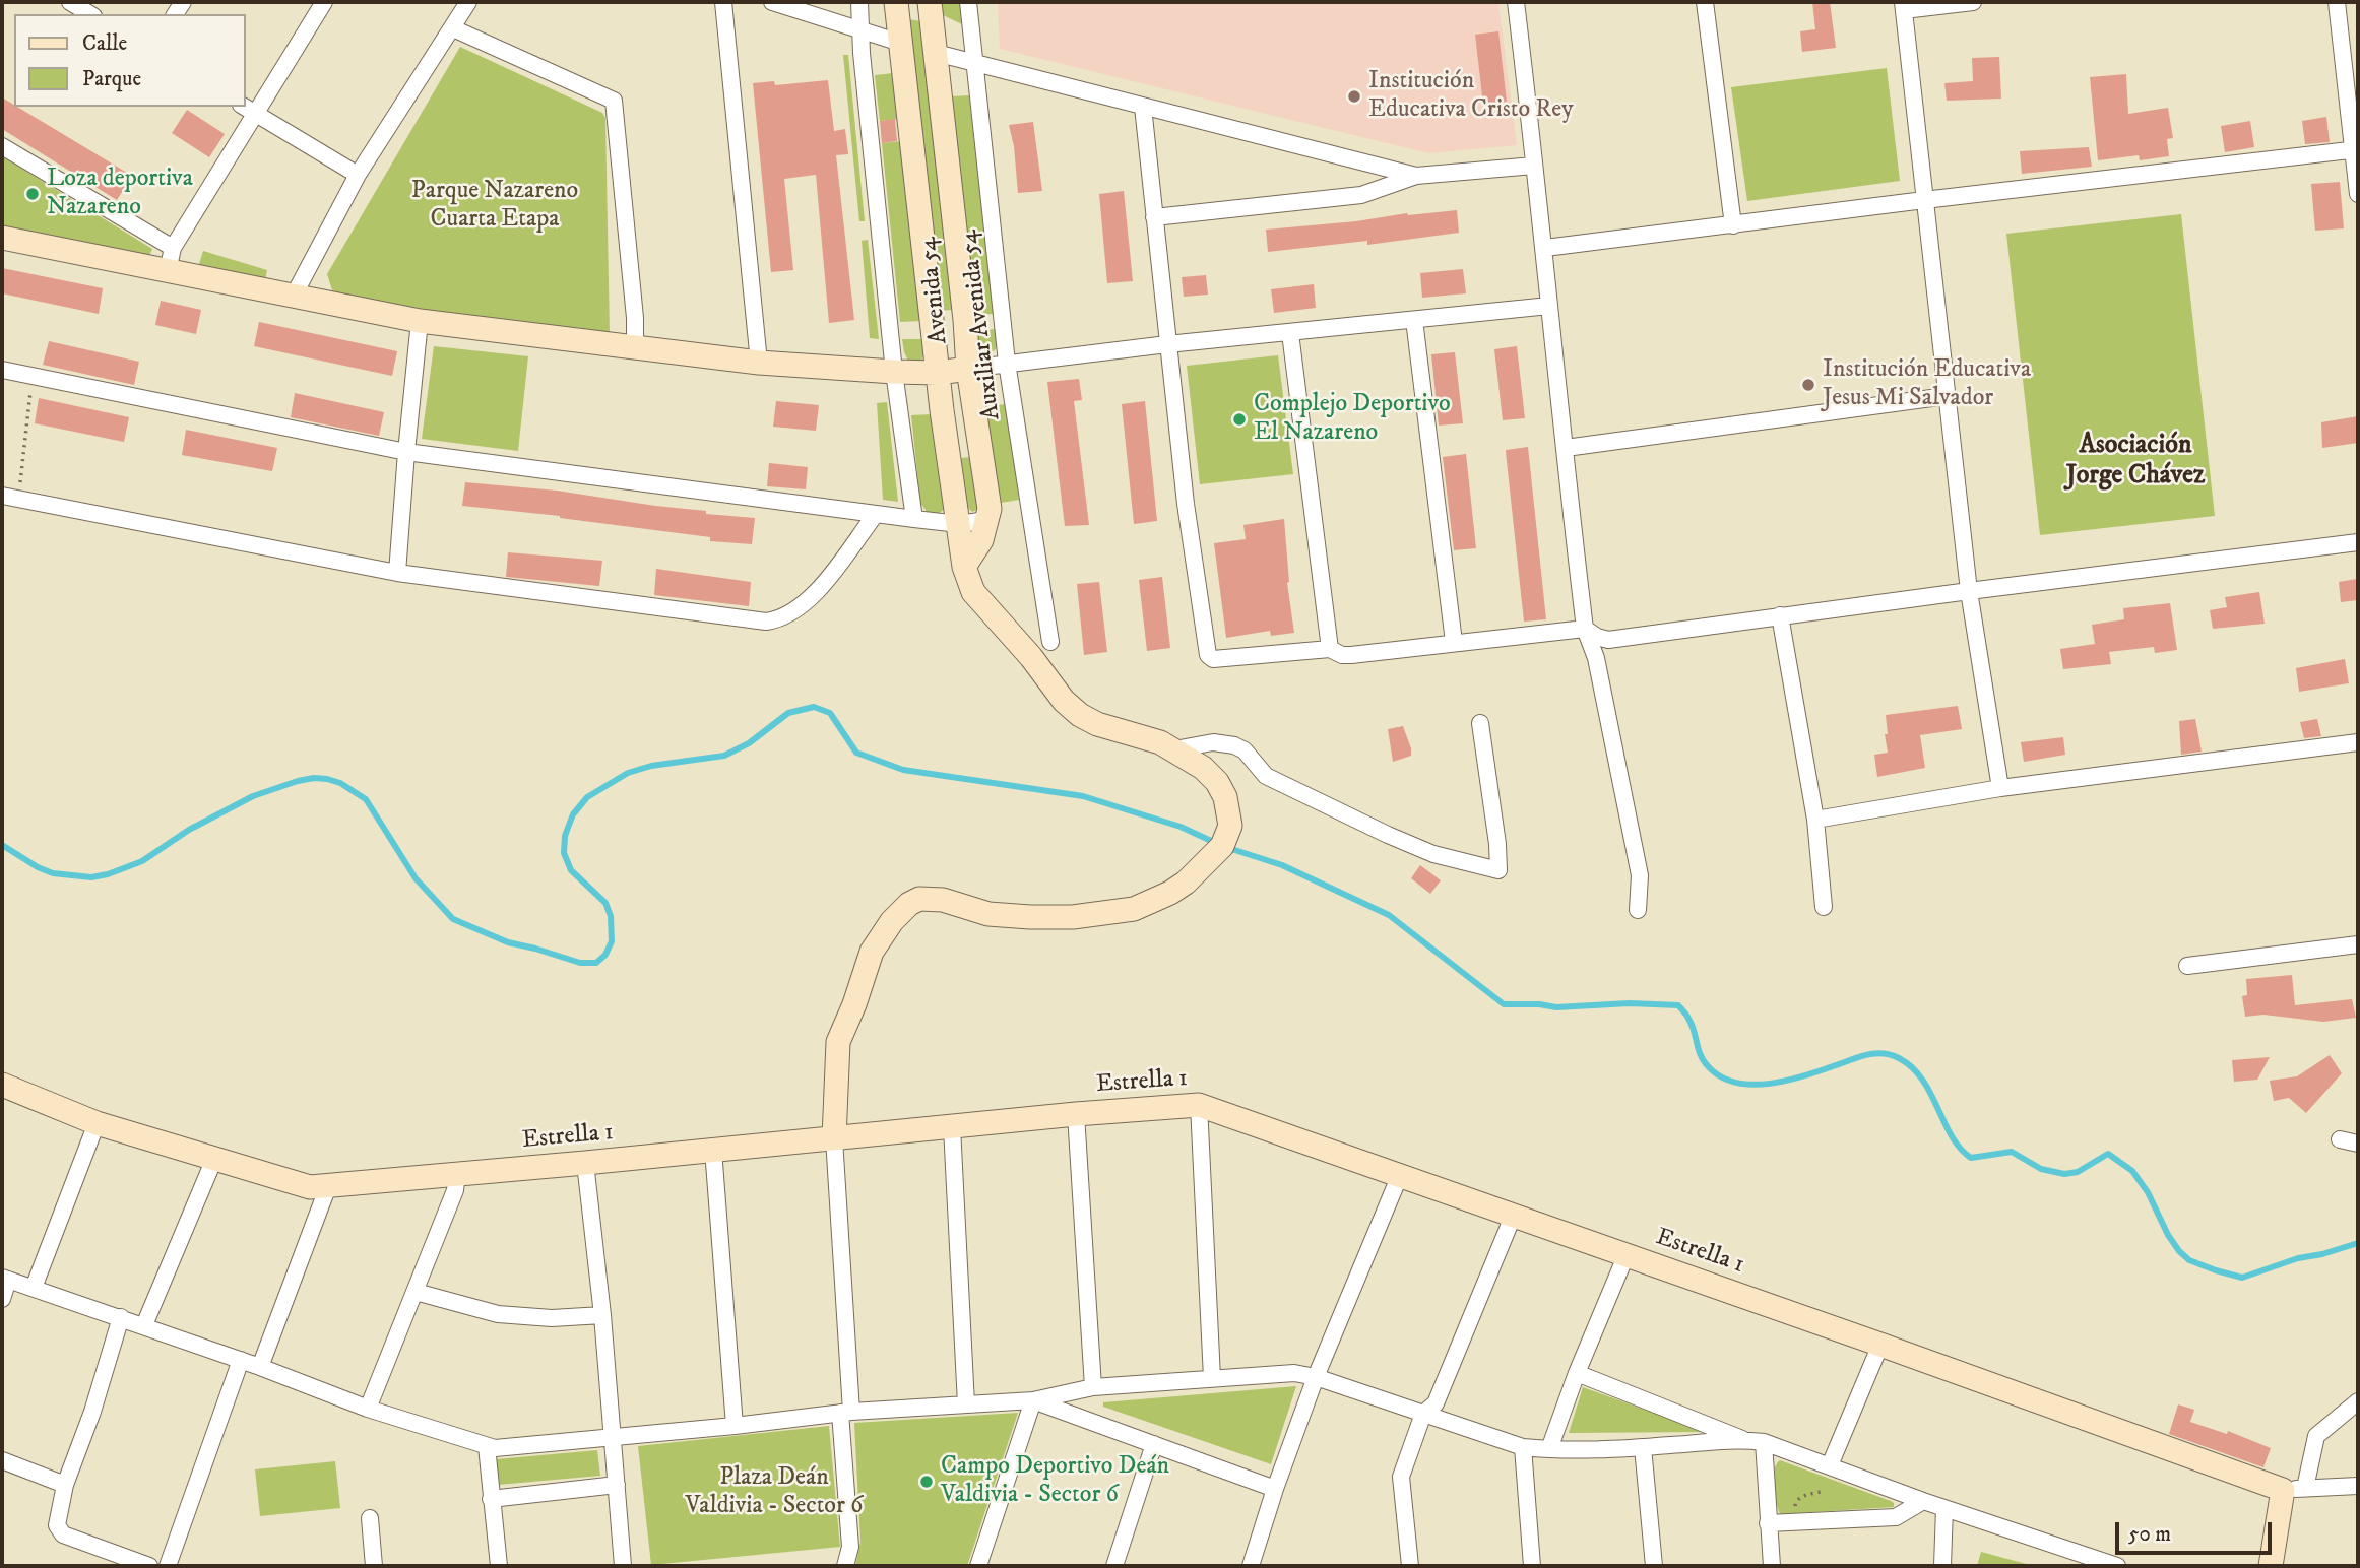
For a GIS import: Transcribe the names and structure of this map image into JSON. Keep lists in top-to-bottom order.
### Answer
{
  "streets": {
    "street": ["Avenida 54", "Auxiliar Avenida 54", "Estrella 1"]
  },
  "districts": ["Asociación Jorge Chávez"],
  "parks": ["Parque Nazareno Cuarta Etapa", "Plaza Deán Valdivia - Sector 6"],
  "places": [
    "Institución Educativa Cristo Rey",
    "Loza deportiva Nazareno",
    "Institución Educativa Jesus Mi Salvador",
    "Complejo Deportivo El Nazareno",
    "Campo Deportivo Deán Valdivia - Sector 6"
  ],
  "legend": ["Calle", "Parque"],
  "scale_bar": "50 m"
}
